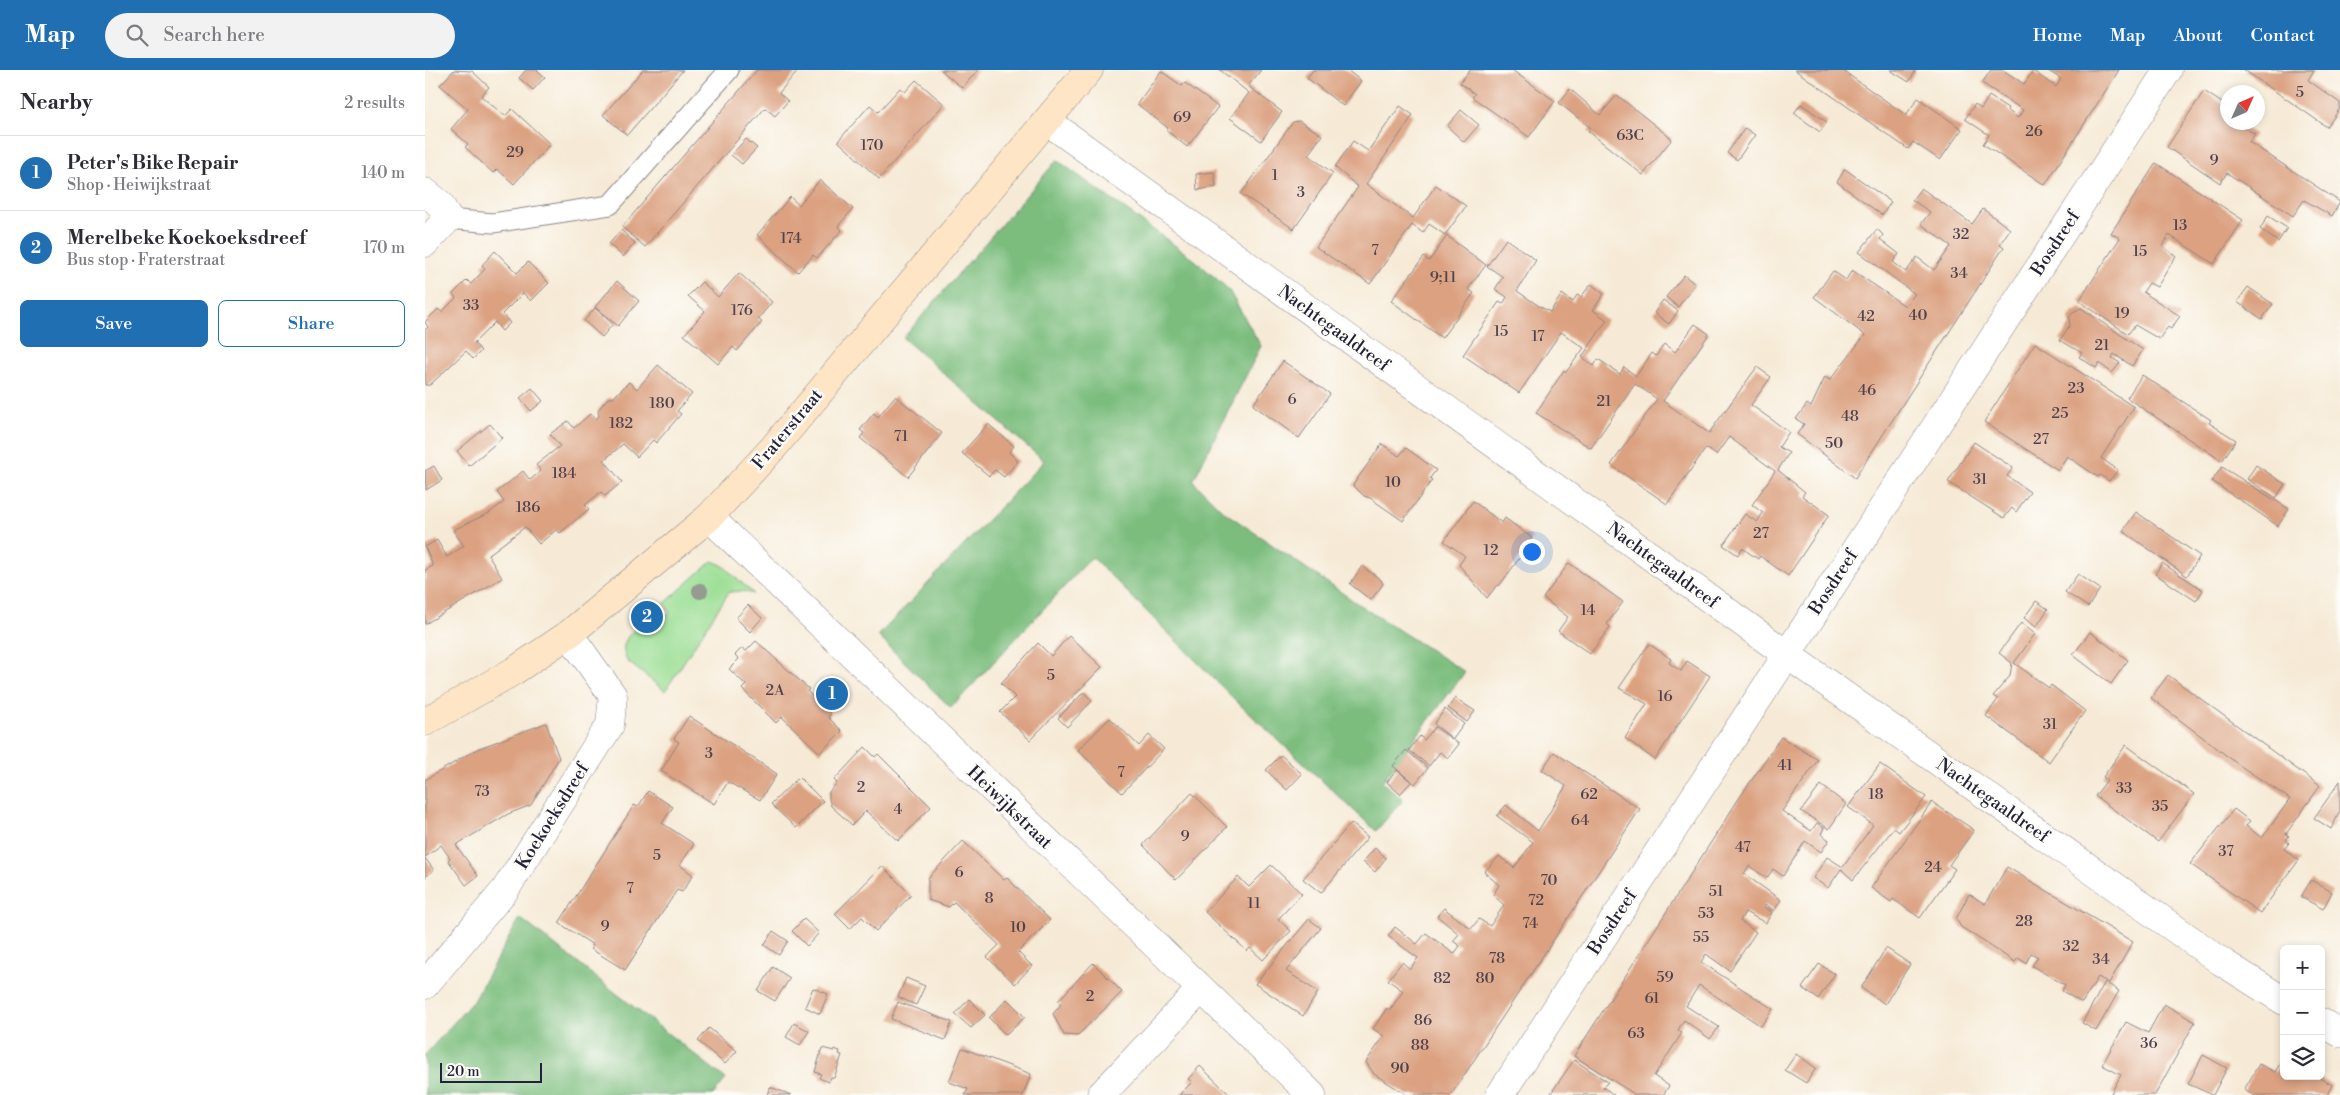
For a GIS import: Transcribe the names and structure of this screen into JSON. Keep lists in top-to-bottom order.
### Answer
{
  "streets": {
    "street": [
      "Bosdreef",
      "Nachtegaaldreef",
      "Fraterstraat",
      "Heiwijkstraat",
      "Koekoeksdreef"
    ]
  },
  "crossings": [
    ["Bosdreef", "Nachtegaaldreef"],
    ["Nachtegaaldreef", "Fraterstraat"],
    ["Fraterstraat", "Heiwijkstraat"],
    ["Fraterstraat", "Koekoeksdreef"]
  ],
  "house_numbers": [
    "5",
    "69",
    "26",
    "63C",
    "170",
    "29",
    "9",
    "1",
    "3",
    "13",
    "32",
    "174",
    "7",
    "15",
    "34",
    "9;11",
    "33",
    "176",
    "19",
    "40",
    "42",
    "15",
    "17",
    "21",
    "23",
    "46",
    "6",
    "21",
    "180",
    "25",
    "48",
    "182",
    "71",
    "27",
    "50",
    "184",
    "31",
    "10",
    "186",
    "27",
    "12",
    "14",
    "5",
    "2A",
    "16",
    "31",
    "3",
    "41",
    "7",
    "2",
    "33",
    "73",
    "62",
    "18",
    "35",
    "4",
    "64",
    "9",
    "47",
    "37",
    "5",
    "24",
    "6",
    "70",
    "7",
    "51",
    "8",
    "72",
    "11",
    "53",
    "28",
    "74",
    "9",
    "10",
    "55",
    "32",
    "78",
    "34",
    "59",
    "82",
    "80",
    "2",
    "61",
    "86",
    "63",
    "36",
    "88",
    "90"
  ],
  "scale_bar": "20 m",
  "north": "top right",
  "page": {
    "header": "Map",
    "search": "Search here",
    "nav": [
      "Home",
      "Map",
      "About",
      "Contact"
    ],
    "heading": ["Nearby", "2 results"],
    "list": [
      {
        "mark": "1",
        "name": "Peter's Bike Repair",
        "note": "Shop · Heiwijkstraat",
        "value": "140 m"
      },
      {
        "mark": "2",
        "name": "Merelbeke Koekoeksdreef",
        "note": "Bus stop · Fraterstraat",
        "value": "170 m"
      }
    ],
    "buttons": ["Save", "Share"],
    "pins": ["2", "1"],
    "map_buttons": ["+", "−"],
    "scale": "20 m"
  }
}
